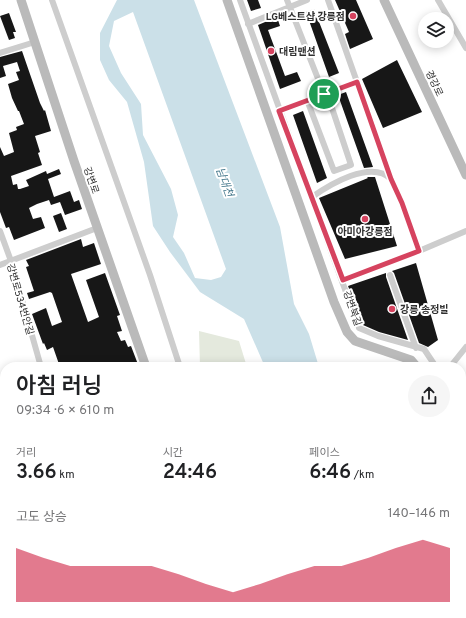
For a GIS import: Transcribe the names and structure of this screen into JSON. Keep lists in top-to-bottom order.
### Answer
{
  "streets": {
    "street": [
      "경강로",
      "강변로",
      "강변로534번안길",
      "강변북길"
    ]
  },
  "water": ["남대천"],
  "places": [
    "LG베스트샵 강릉점",
    "대림맨션",
    "아미아강릉점",
    "강릉 송정빌"
  ],
  "page": {
    "heading": ["아침 러닝", "09:34 · 6 × 610 m"],
    "stats": [
      ["거리", "3.66 km"],
      ["시간", "24:46"],
      ["페이스", "6:46 /km"]
    ],
    "chart": ["고도 상승", "140–146 m"]
  }
}
